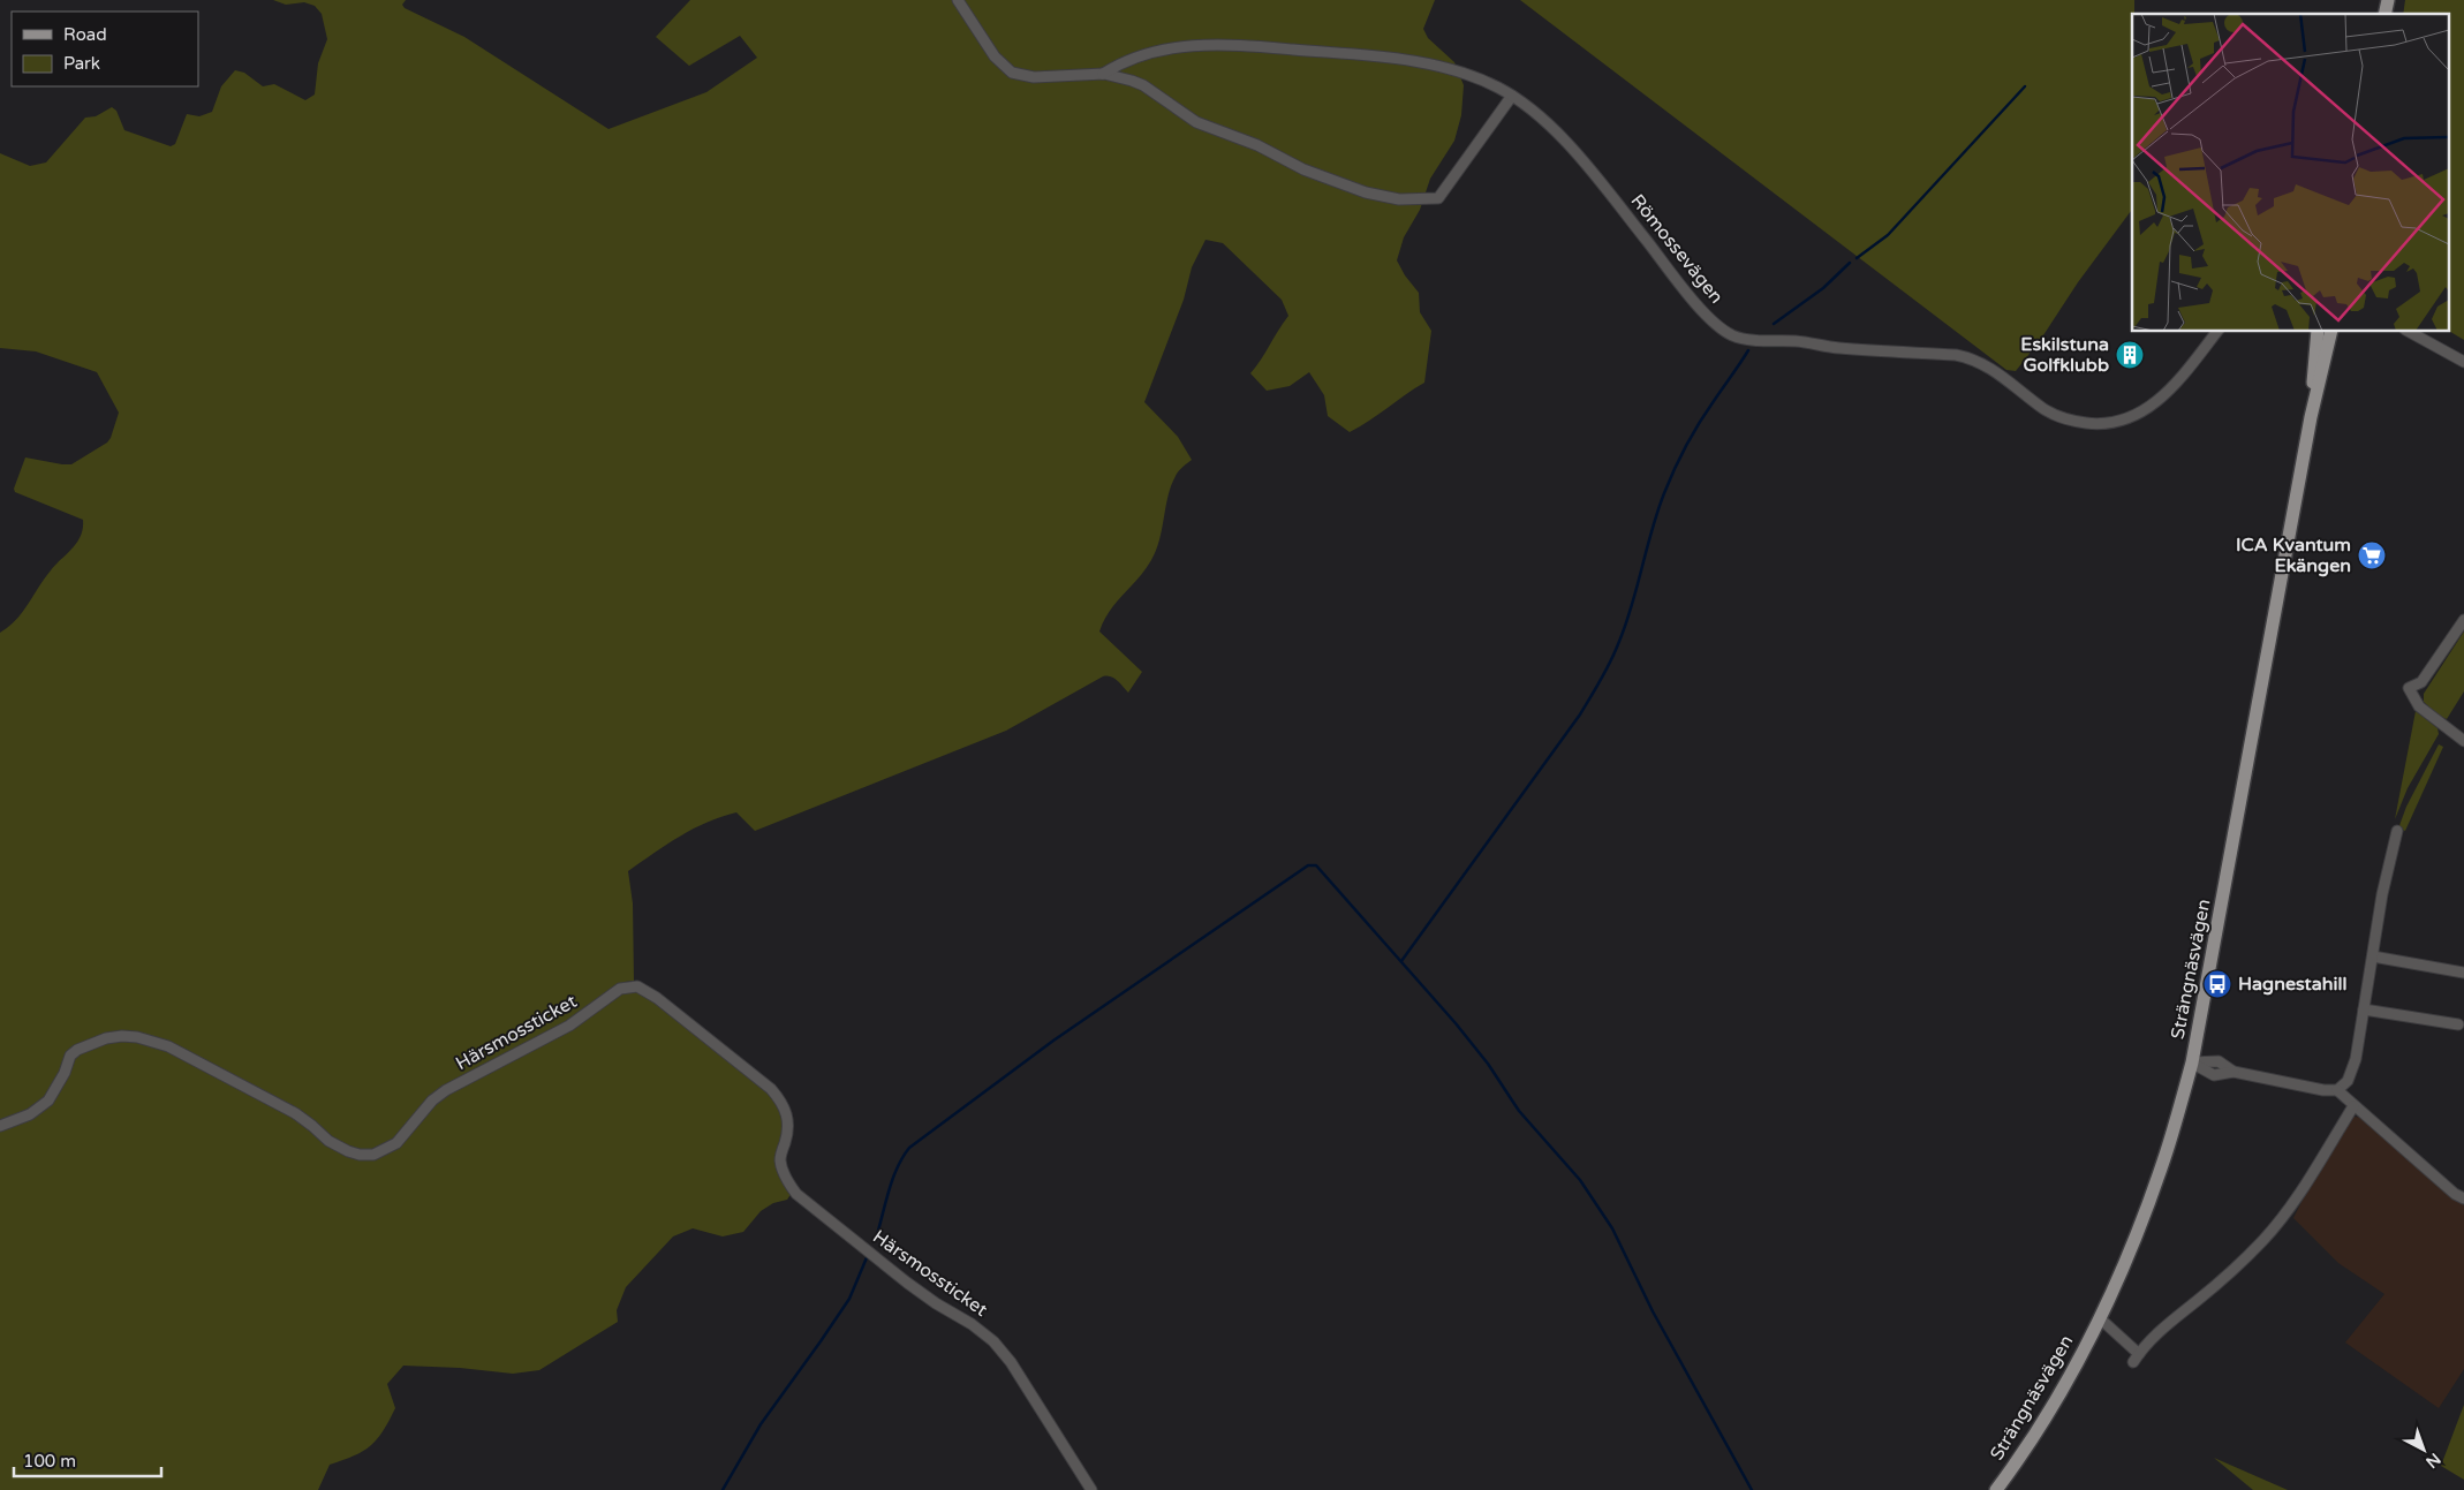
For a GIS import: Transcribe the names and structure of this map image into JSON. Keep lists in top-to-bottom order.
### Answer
{
  "streets": {
    "main road": ["Strängnäsvägen"],
    "street": ["Römossevägen", "Härsmossticket"]
  },
  "places": {
    "building": ["Eskilstuna Golfklubb"],
    "supermarket": ["ICA Kvantum Ekängen"],
    "bus stop": ["Hagnestahill"]
  },
  "legend": ["Road", "Park"],
  "scale_bar": "100 m",
  "north": "bottom right"
}
